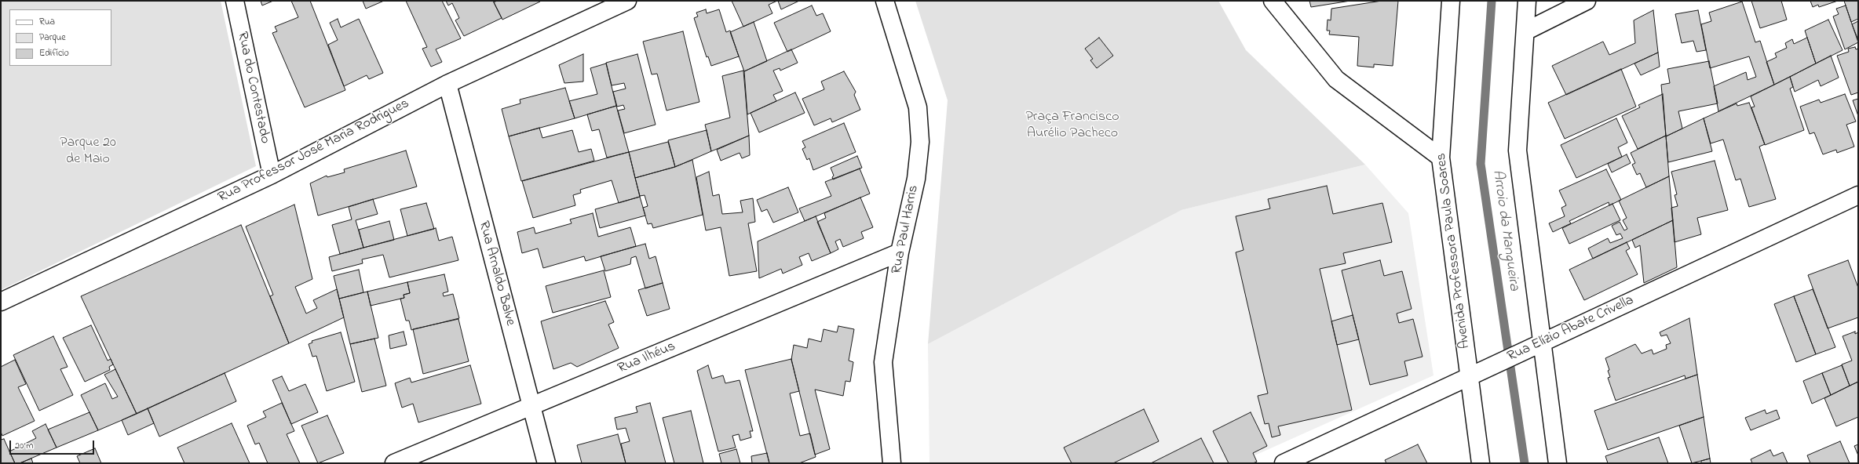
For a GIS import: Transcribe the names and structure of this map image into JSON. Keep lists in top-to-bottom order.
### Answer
{
  "streets": {
    "street": [
      "Rua do Contestado",
      "Rua Professor José Maria Rodrigues",
      "Rua Paul Harris",
      "Avenida Professora Paula Soares",
      "Rua Arnaldo Balve",
      "Rua Elízio Abate Crivella",
      "Rua Ilhéus"
    ]
  },
  "crossings": [
    ["Rua do Contestado", "Rua Professor José Maria Rodrigues"],
    ["Rua Professor José Maria Rodrigues", "Rua Arnaldo Balve"],
    ["Rua Paul Harris", "Rua Ilhéus"],
    ["Avenida Professora Paula Soares", "Rua Elízio Abate Crivella"],
    ["Rua Arnaldo Balve", "Rua Ilhéus"]
  ],
  "water": ["Arroio da Mangueira"],
  "parks": ["Praça Francisco Aurélio Pacheco", "Parque 20 de Maio"],
  "legend": ["Rua", "Parque", "Edifício"],
  "scale_bar": "20 m"
}
